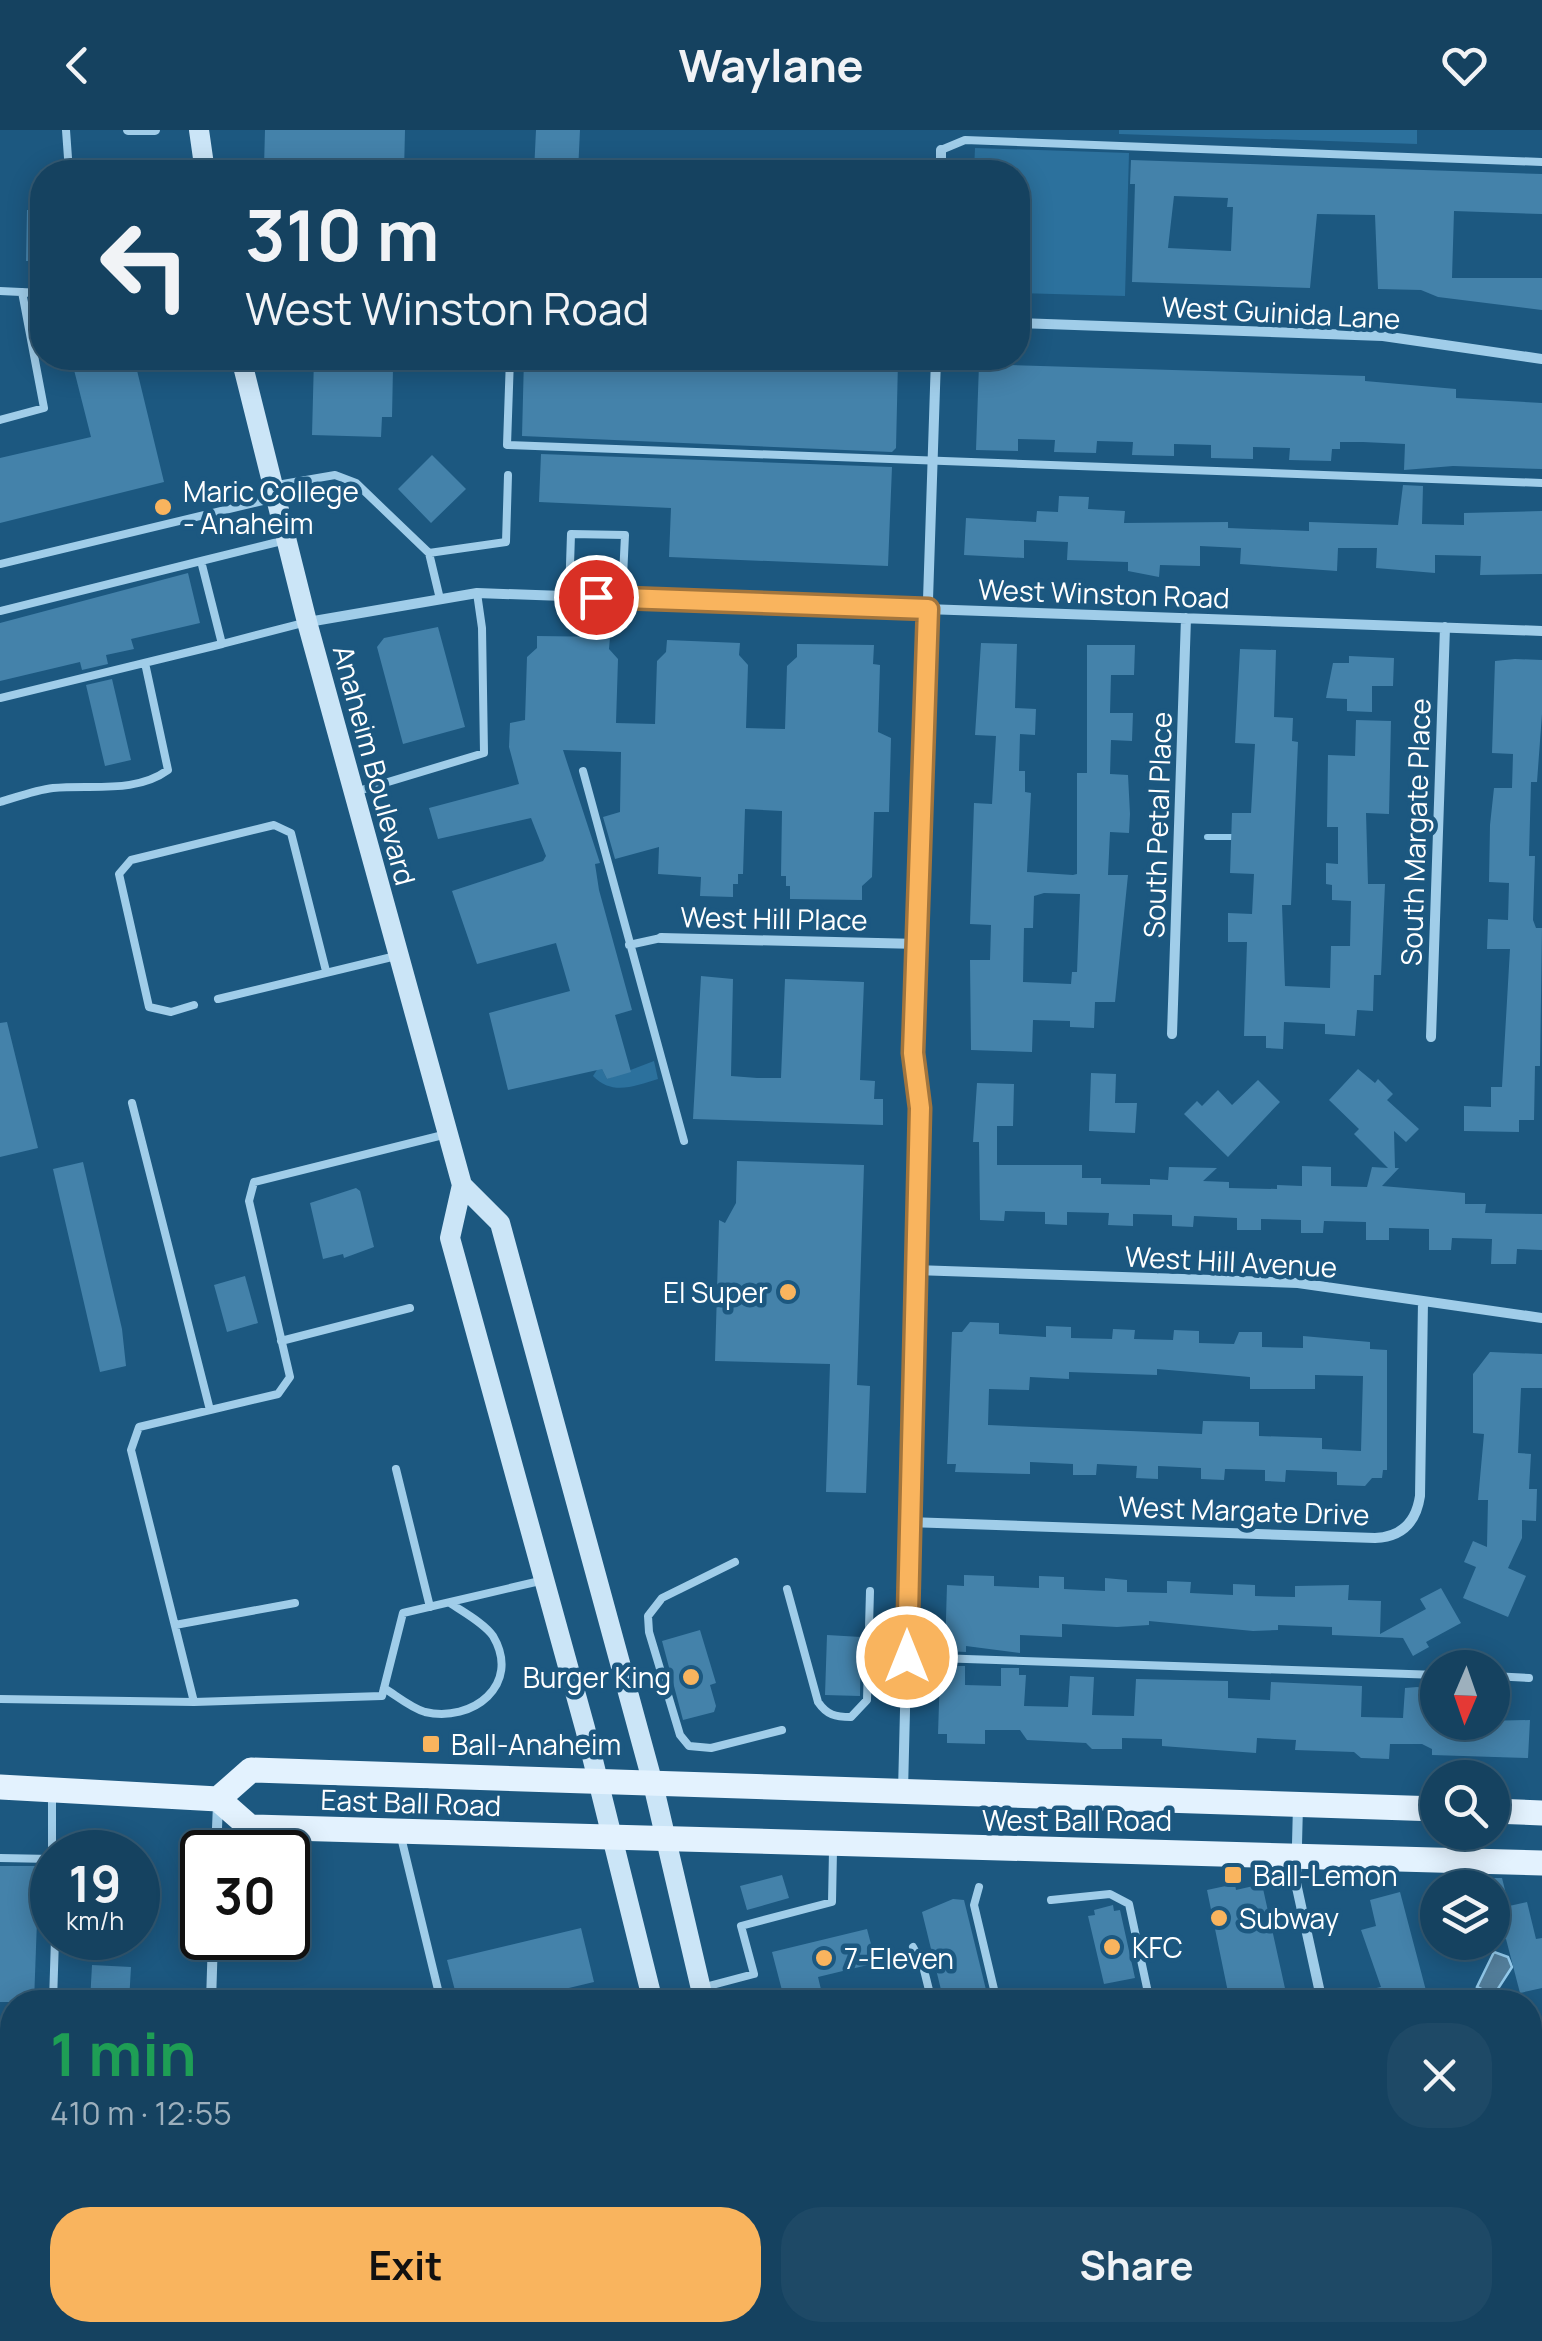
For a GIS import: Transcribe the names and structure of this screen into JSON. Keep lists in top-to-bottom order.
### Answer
{
  "streets": {
    "main road": ["Anaheim Boulevard", "East Ball Road", "West Ball Road"],
    "street": [
      "West Guinida Lane",
      "West Winston Road",
      "South Petal Place",
      "South Margate Place",
      "West Hill Place",
      "West Hill Avenue",
      "West Margate Drive"
    ]
  },
  "crossings": [
    ["West Winston Road", "Anaheim Boulevard"],
    ["West Winston Road", "South Petal Place"],
    ["West Winston Road", "South Margate Place"],
    ["Anaheim Boulevard", "East Ball Road"],
    ["Anaheim Boulevard", "West Ball Road"],
    ["West Hill Avenue", "West Margate Drive"],
    ["East Ball Road", "West Ball Road"]
  ],
  "places": {
    "other": [
      "Maric College - Anaheim",
      "El Super",
      "Burger King",
      "Subway",
      "KFC",
      "7-Eleven"
    ],
    "transit": ["Ball-Anaheim", "Ball-Lemon"]
  },
  "north": "bottom",
  "page": {
    "header": "Waylane",
    "turn": ["310 m", "West Winston Road"],
    "speed": "19 km/h",
    "limit": "30",
    "heading": ["1 min", "410 m · 12:55"],
    "buttons": ["Exit", "Share"]
  }
}
